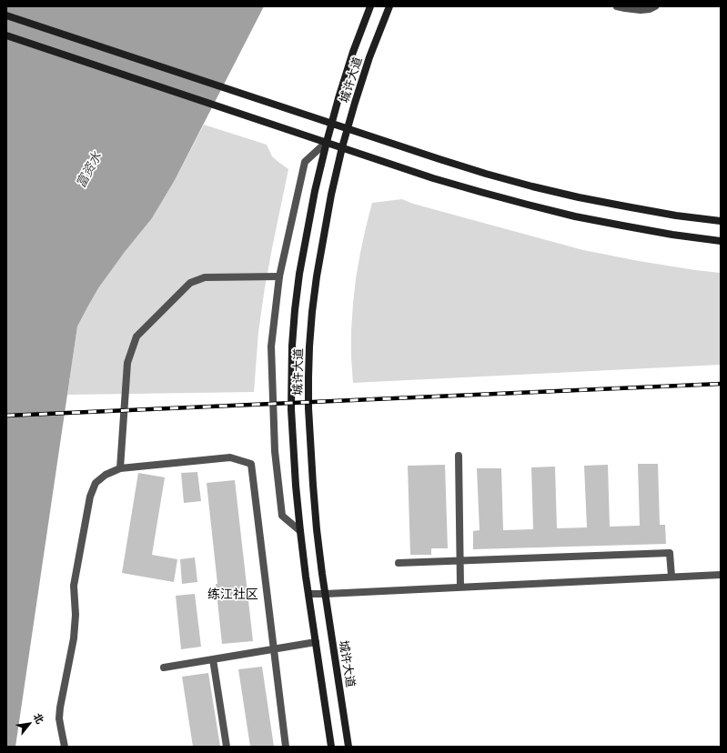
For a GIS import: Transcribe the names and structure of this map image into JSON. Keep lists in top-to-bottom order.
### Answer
{
  "streets": {
    "main road": ["城许大道"]
  },
  "districts": ["练江社区"],
  "water": ["富资水"],
  "north": "top right"
}
